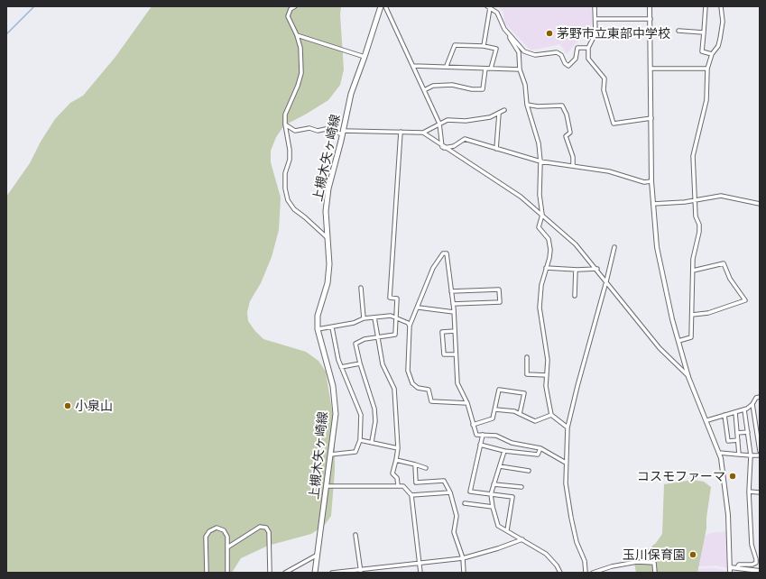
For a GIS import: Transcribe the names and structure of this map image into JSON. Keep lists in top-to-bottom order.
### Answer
{
  "streets": {
    "main road": ["上槻木矢ヶ崎線"]
  },
  "places": [
    "茅野市立東部中学校",
    "小泉山",
    "コスモファーマ",
    "玉川保育園"
  ]
}
